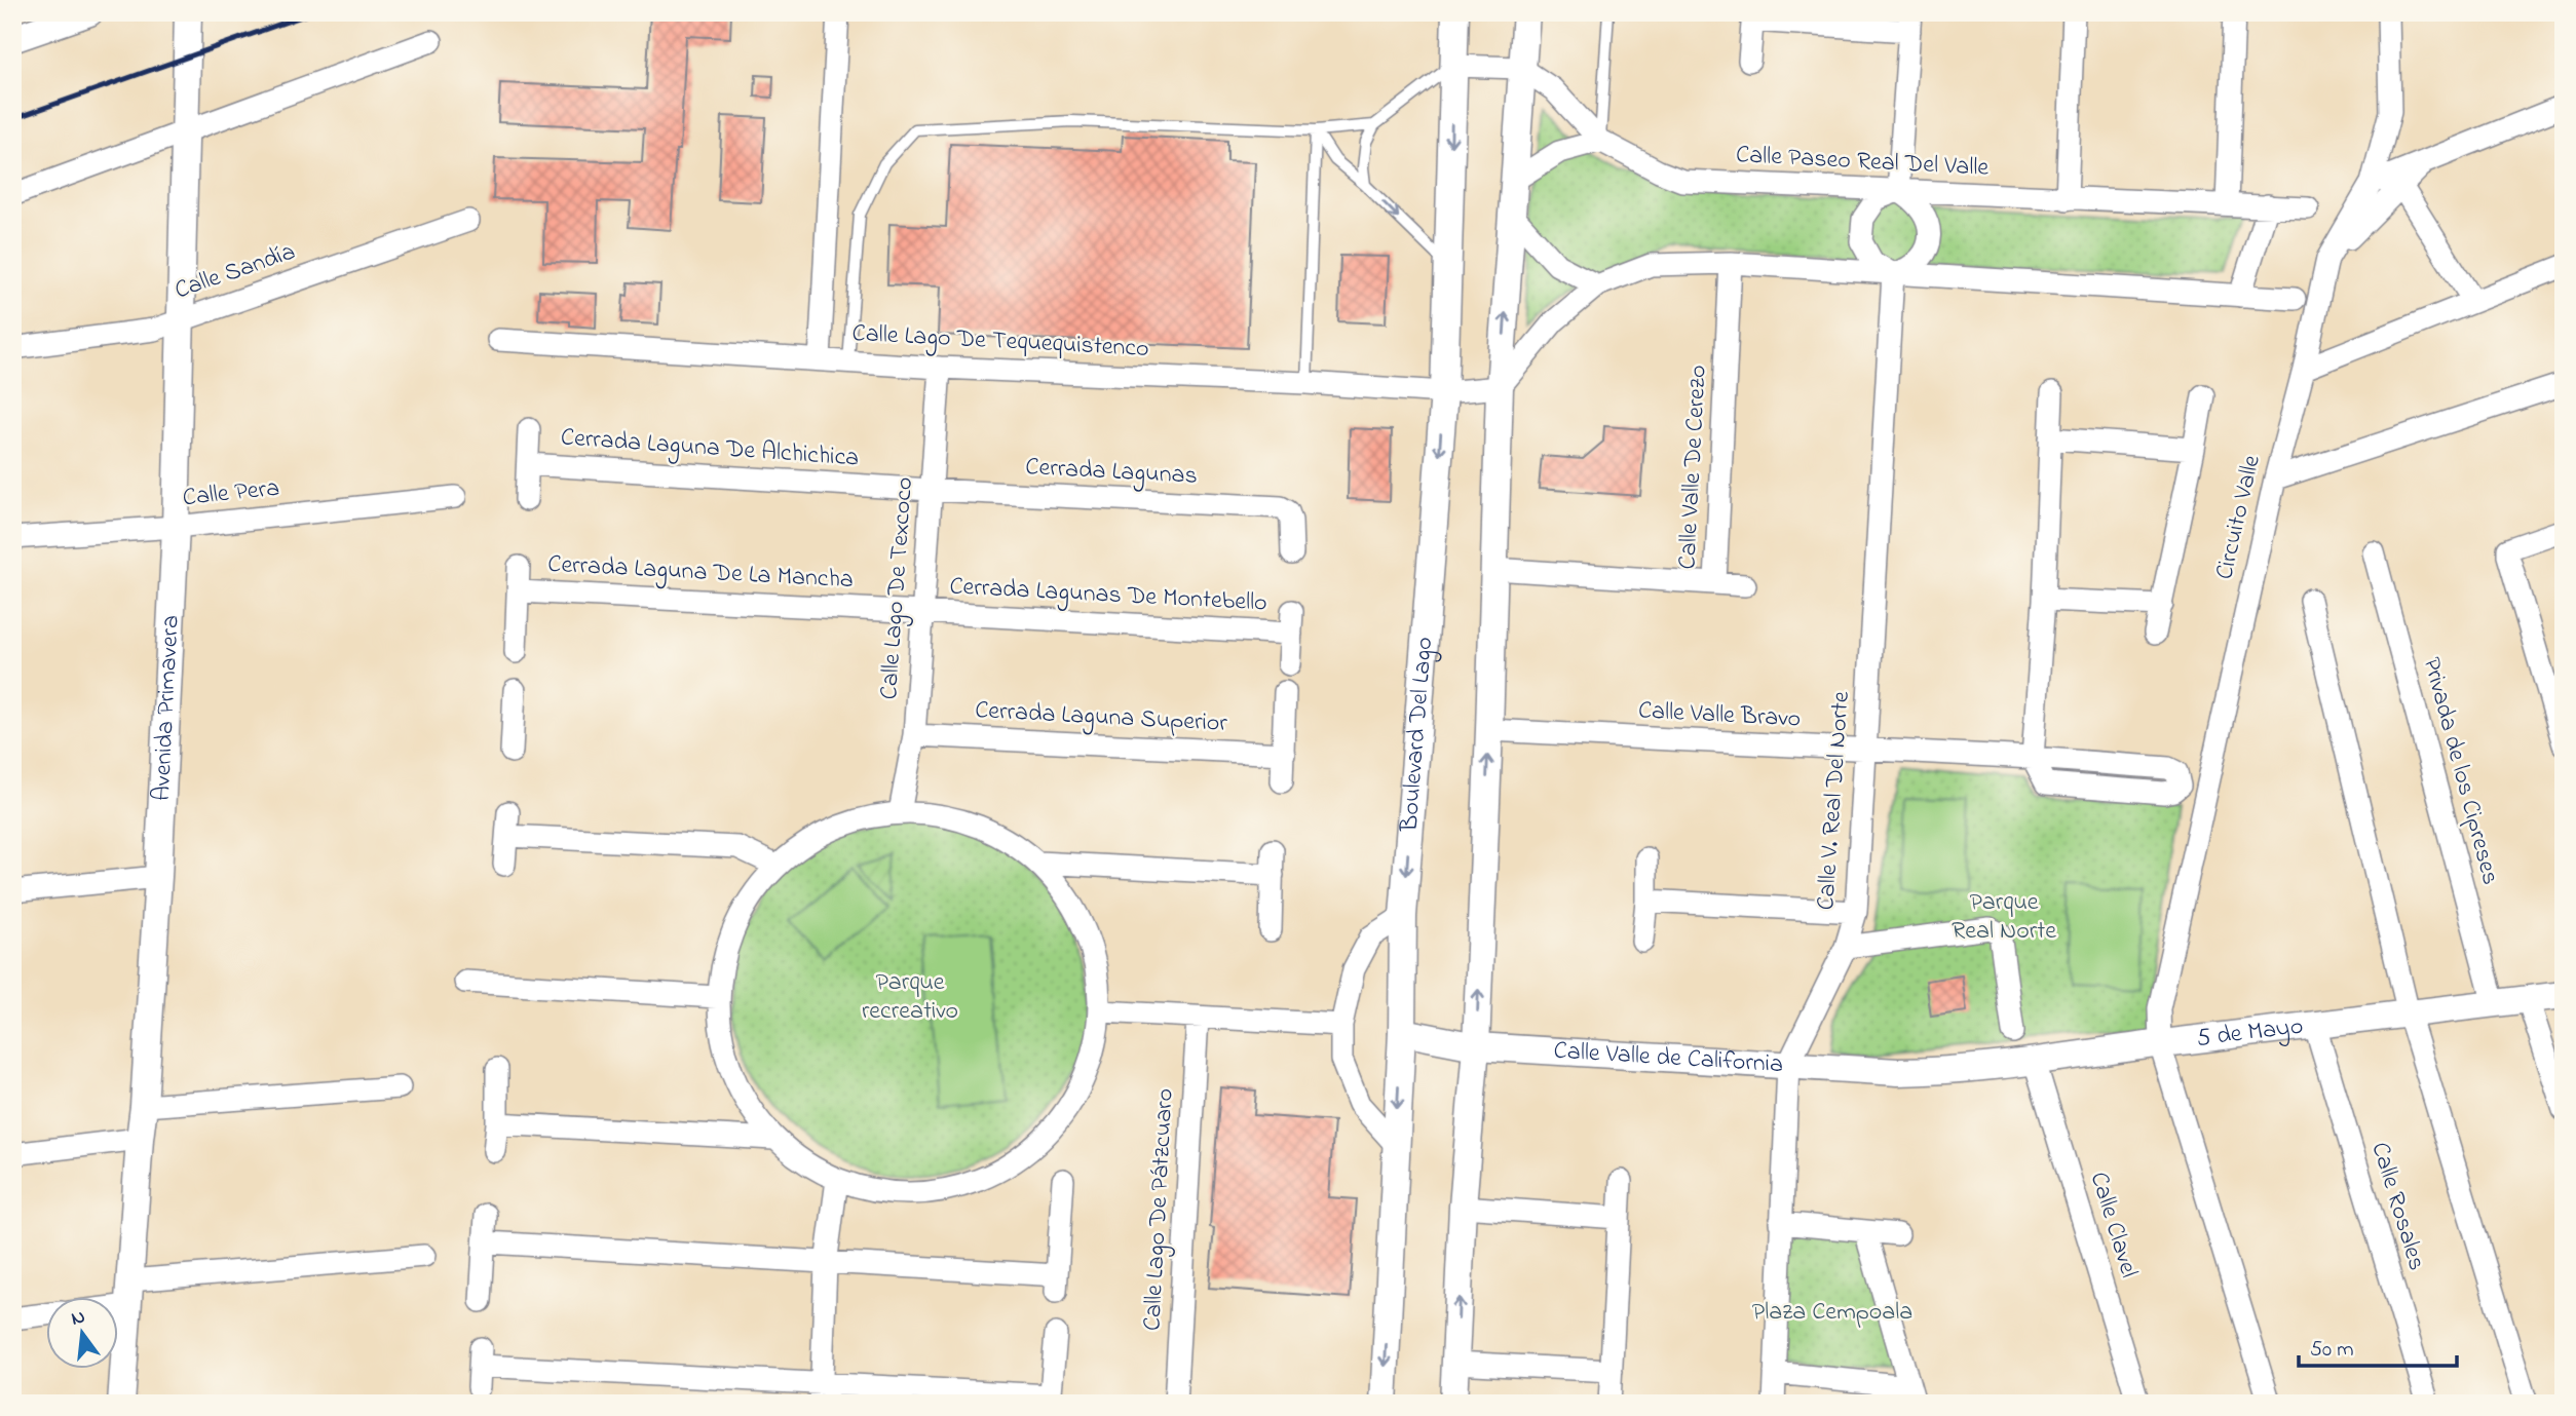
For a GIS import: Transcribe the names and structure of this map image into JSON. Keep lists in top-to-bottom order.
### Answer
{
  "streets": {
    "street": [
      "Calle Paseo Real Del Valle",
      "Calle Sandía",
      "Calle Lago De Tequequistenco",
      "Cerrada Laguna De Alchichica",
      "Calle Valle De Cerezo",
      "Cerrada Lagunas",
      "Calle Pera",
      "Circuito Valle",
      "Cerrada Laguna De La Mancha",
      "Calle Lago De Texcoco",
      "Cerrada Lagunas De Montebello",
      "Avenida Primavera",
      "Calle Valle Bravo",
      "Cerrada Laguna Superior",
      "Boulevard Del Lago",
      "Privada de los Cipreses",
      "Calle V. Real Del Norte",
      "5 de Mayo",
      "Calle Valle de California",
      "Calle Rosales",
      "Calle Lago De Pátzcuaro",
      "Calle Clavel"
    ]
  },
  "crossings": [
    ["Calle Paseo Real Del Valle", "Calle V. Real Del Norte"],
    ["Calle Sandía", "Avenida Primavera"],
    ["Calle Lago De Tequequistenco", "Calle Lago De Texcoco"],
    ["Calle Lago De Tequequistenco", "Boulevard Del Lago"],
    ["Cerrada Laguna De Alchichica", "Cerrada Lagunas"],
    ["Cerrada Laguna De Alchichica", "Calle Lago De Texcoco"],
    ["Cerrada Lagunas", "Calle Lago De Texcoco"],
    ["Calle Pera", "Avenida Primavera"],
    ["Circuito Valle", "5 de Mayo"],
    ["Cerrada Laguna De La Mancha", "Calle Lago De Texcoco"],
    ["Cerrada Laguna De La Mancha", "Cerrada Lagunas De Montebello"],
    ["Calle Lago De Texcoco", "Cerrada Lagunas De Montebello"],
    ["Calle Lago De Texcoco", "Cerrada Laguna Superior"],
    ["Calle Valle Bravo", "Calle V. Real Del Norte"],
    ["Boulevard Del Lago", "Calle Valle de California"],
    ["Privada de los Cipreses", "5 de Mayo"],
    ["Calle V. Real Del Norte", "Calle Valle de California"],
    ["5 de Mayo", "Calle Valle de California"],
    ["5 de Mayo", "Calle Rosales"],
    ["5 de Mayo", "Calle Clavel"]
  ],
  "parks": ["Parque Real Norte", "Parque recreativo", "Plaza Cempoala"],
  "scale_bar": "50 m",
  "north": "top"
}
